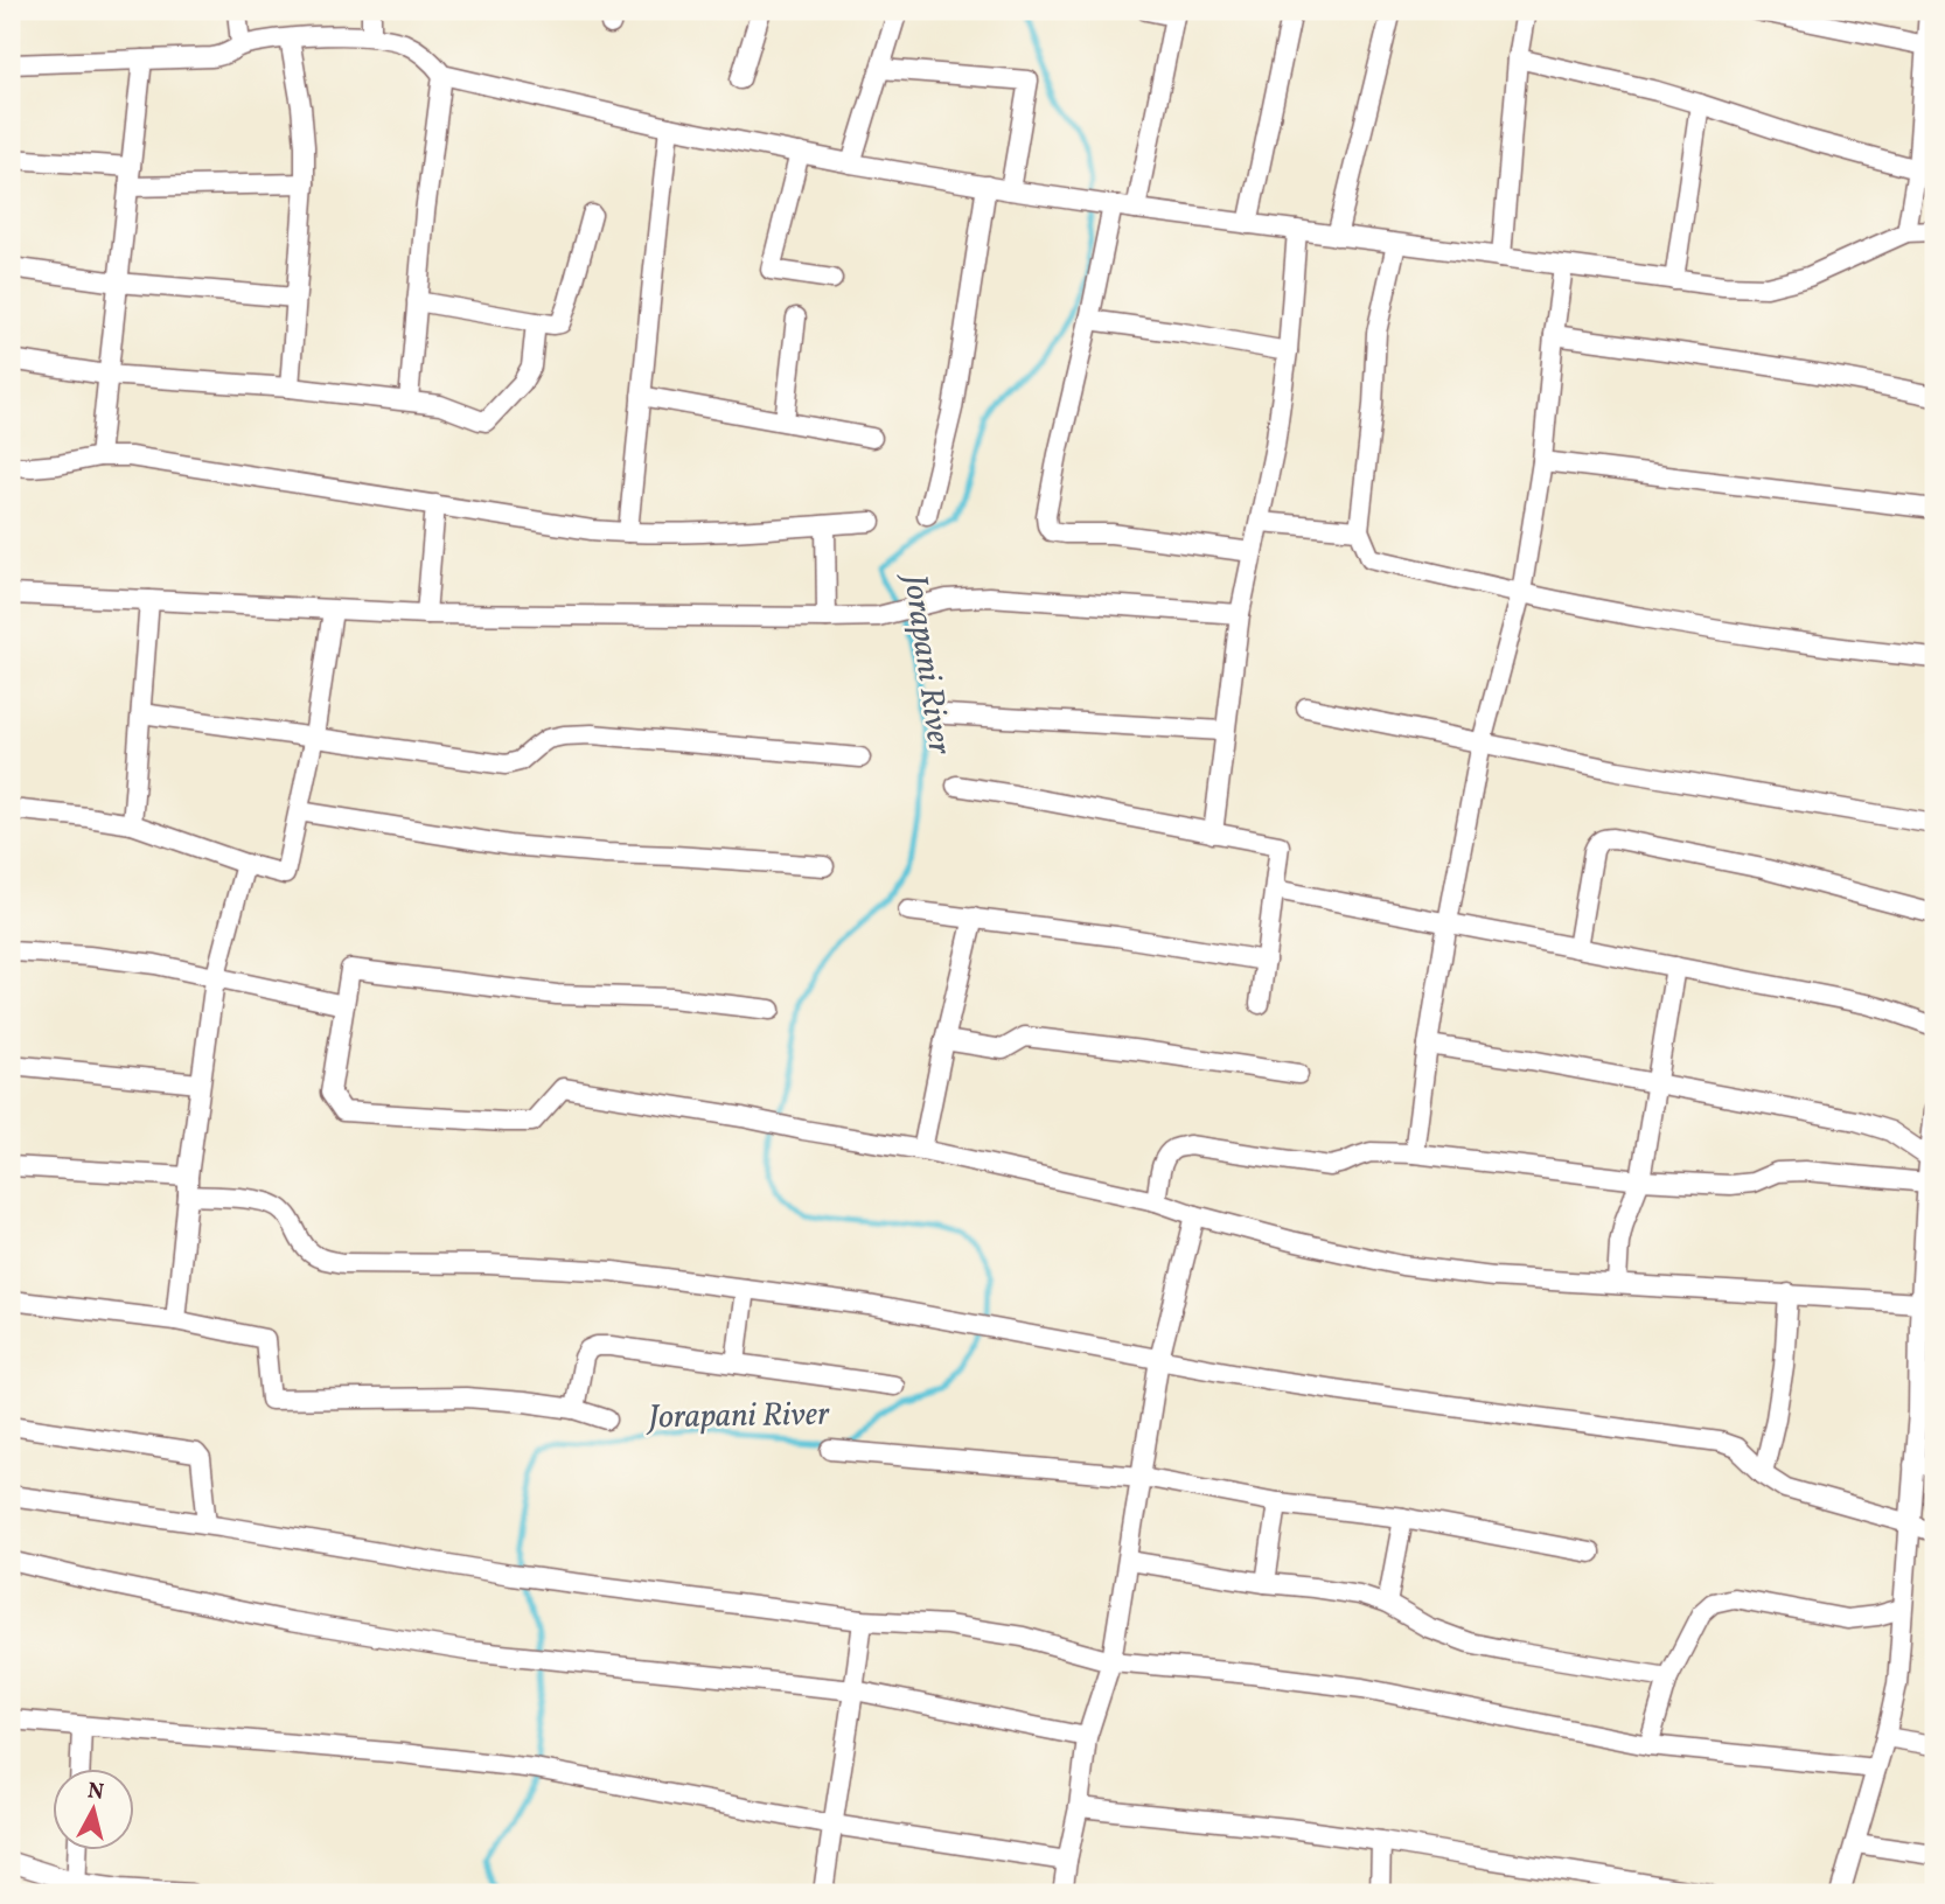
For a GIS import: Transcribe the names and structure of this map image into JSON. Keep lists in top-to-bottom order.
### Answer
{
  "water": ["Jorapani River"],
  "north": "top"
}
